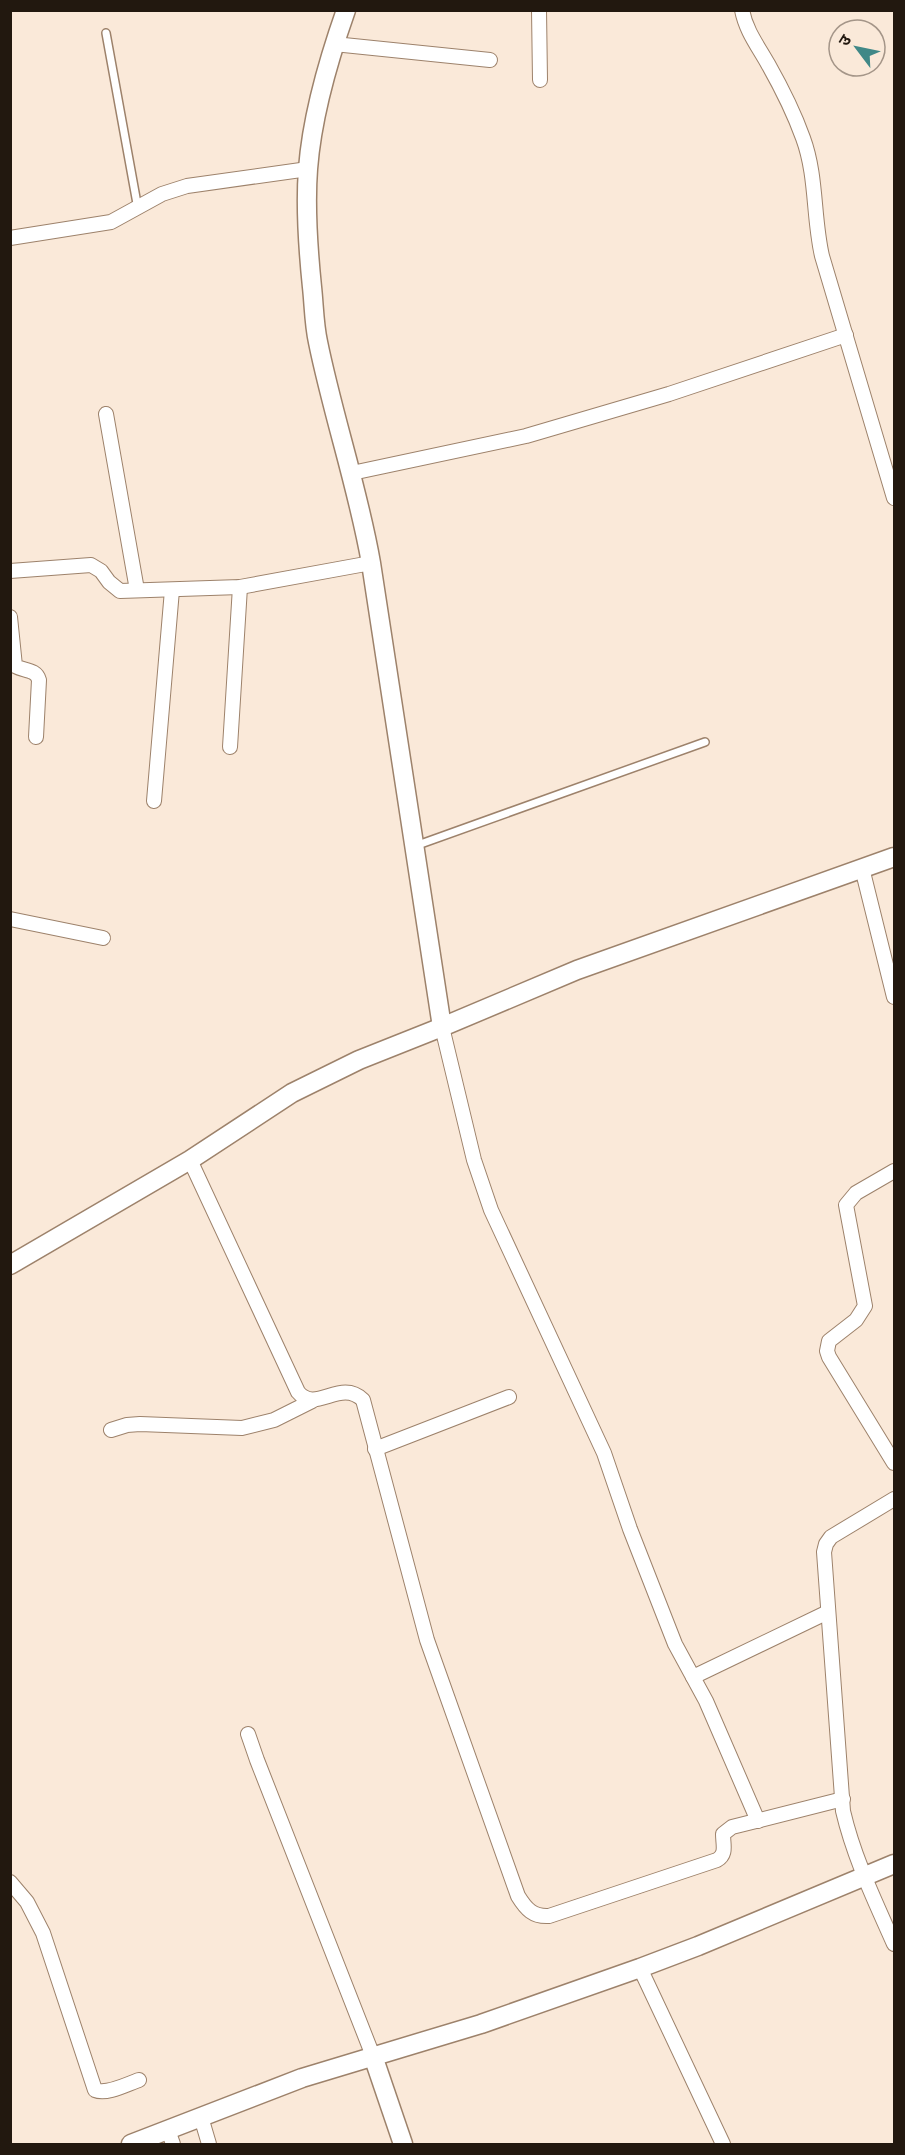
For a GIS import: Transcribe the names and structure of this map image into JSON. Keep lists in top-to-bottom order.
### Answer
{
  "north": "top left"
}
